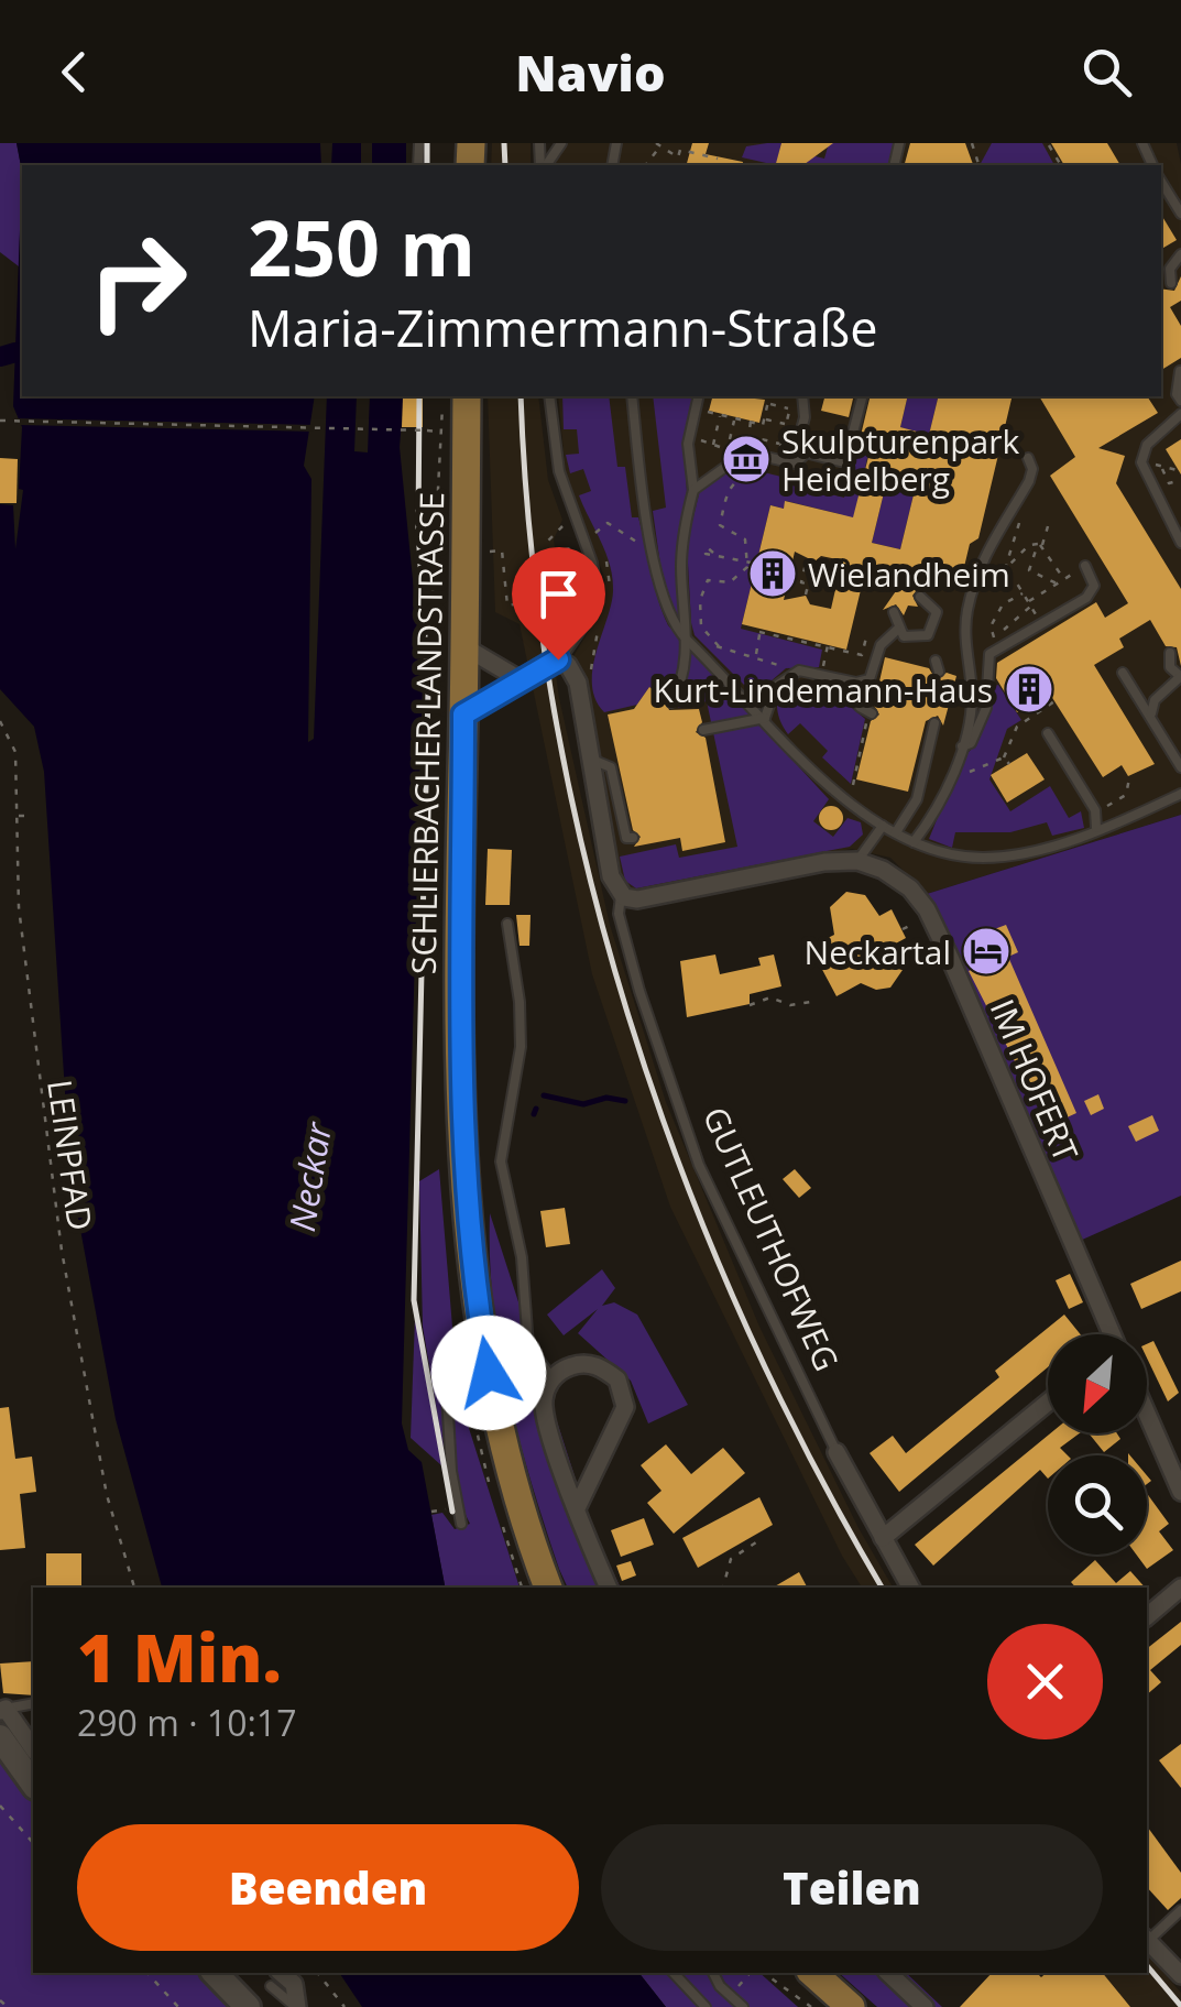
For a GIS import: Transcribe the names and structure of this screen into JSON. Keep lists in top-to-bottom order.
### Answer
{
  "streets": {
    "main road": ["SCHLIERBACHER LANDSTRASSE"],
    "street": ["IM HOFERT", "GUTLEUTHOFWEG"],
    "path": ["LEINPFAD"]
  },
  "water": ["Neckar"],
  "places": {
    "museum": ["Skulpturenpark Heidelberg"],
    "building": ["Wielandheim", "Kurt-Lindemann-Haus"],
    "hotel": ["Neckartal"]
  },
  "north": "bottom left",
  "page": {
    "header": "Navio",
    "turn": ["250 m", "Maria-Zimmermann-Straße"],
    "heading": ["1 Min.", "290 m · 10:17"],
    "buttons": ["Beenden", "Teilen"]
  }
}
